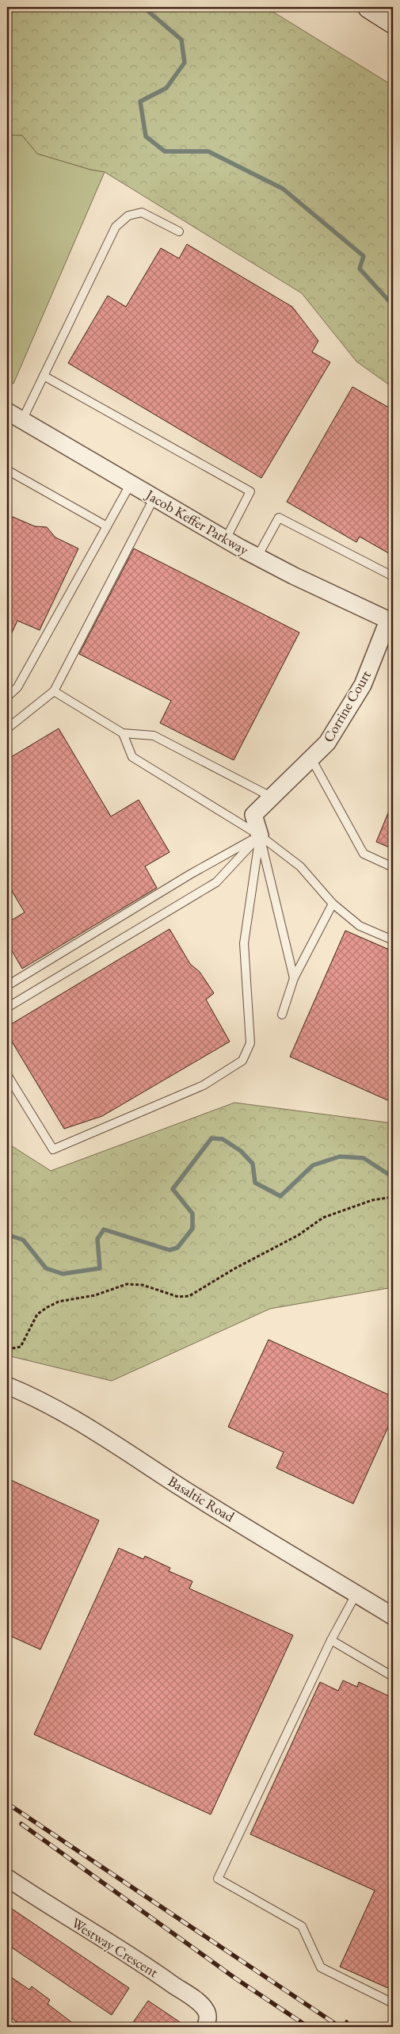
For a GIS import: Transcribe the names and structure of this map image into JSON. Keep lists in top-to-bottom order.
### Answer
{
  "streets": {
    "street": [
      "Jacob Keffer Parkway",
      "Corrine Court",
      "Basaltic Road",
      "Westway Crescent"
    ]
  },
  "crossings": [
    ["Jacob Keffer Parkway", "Corrine Court"]
  ]
}
